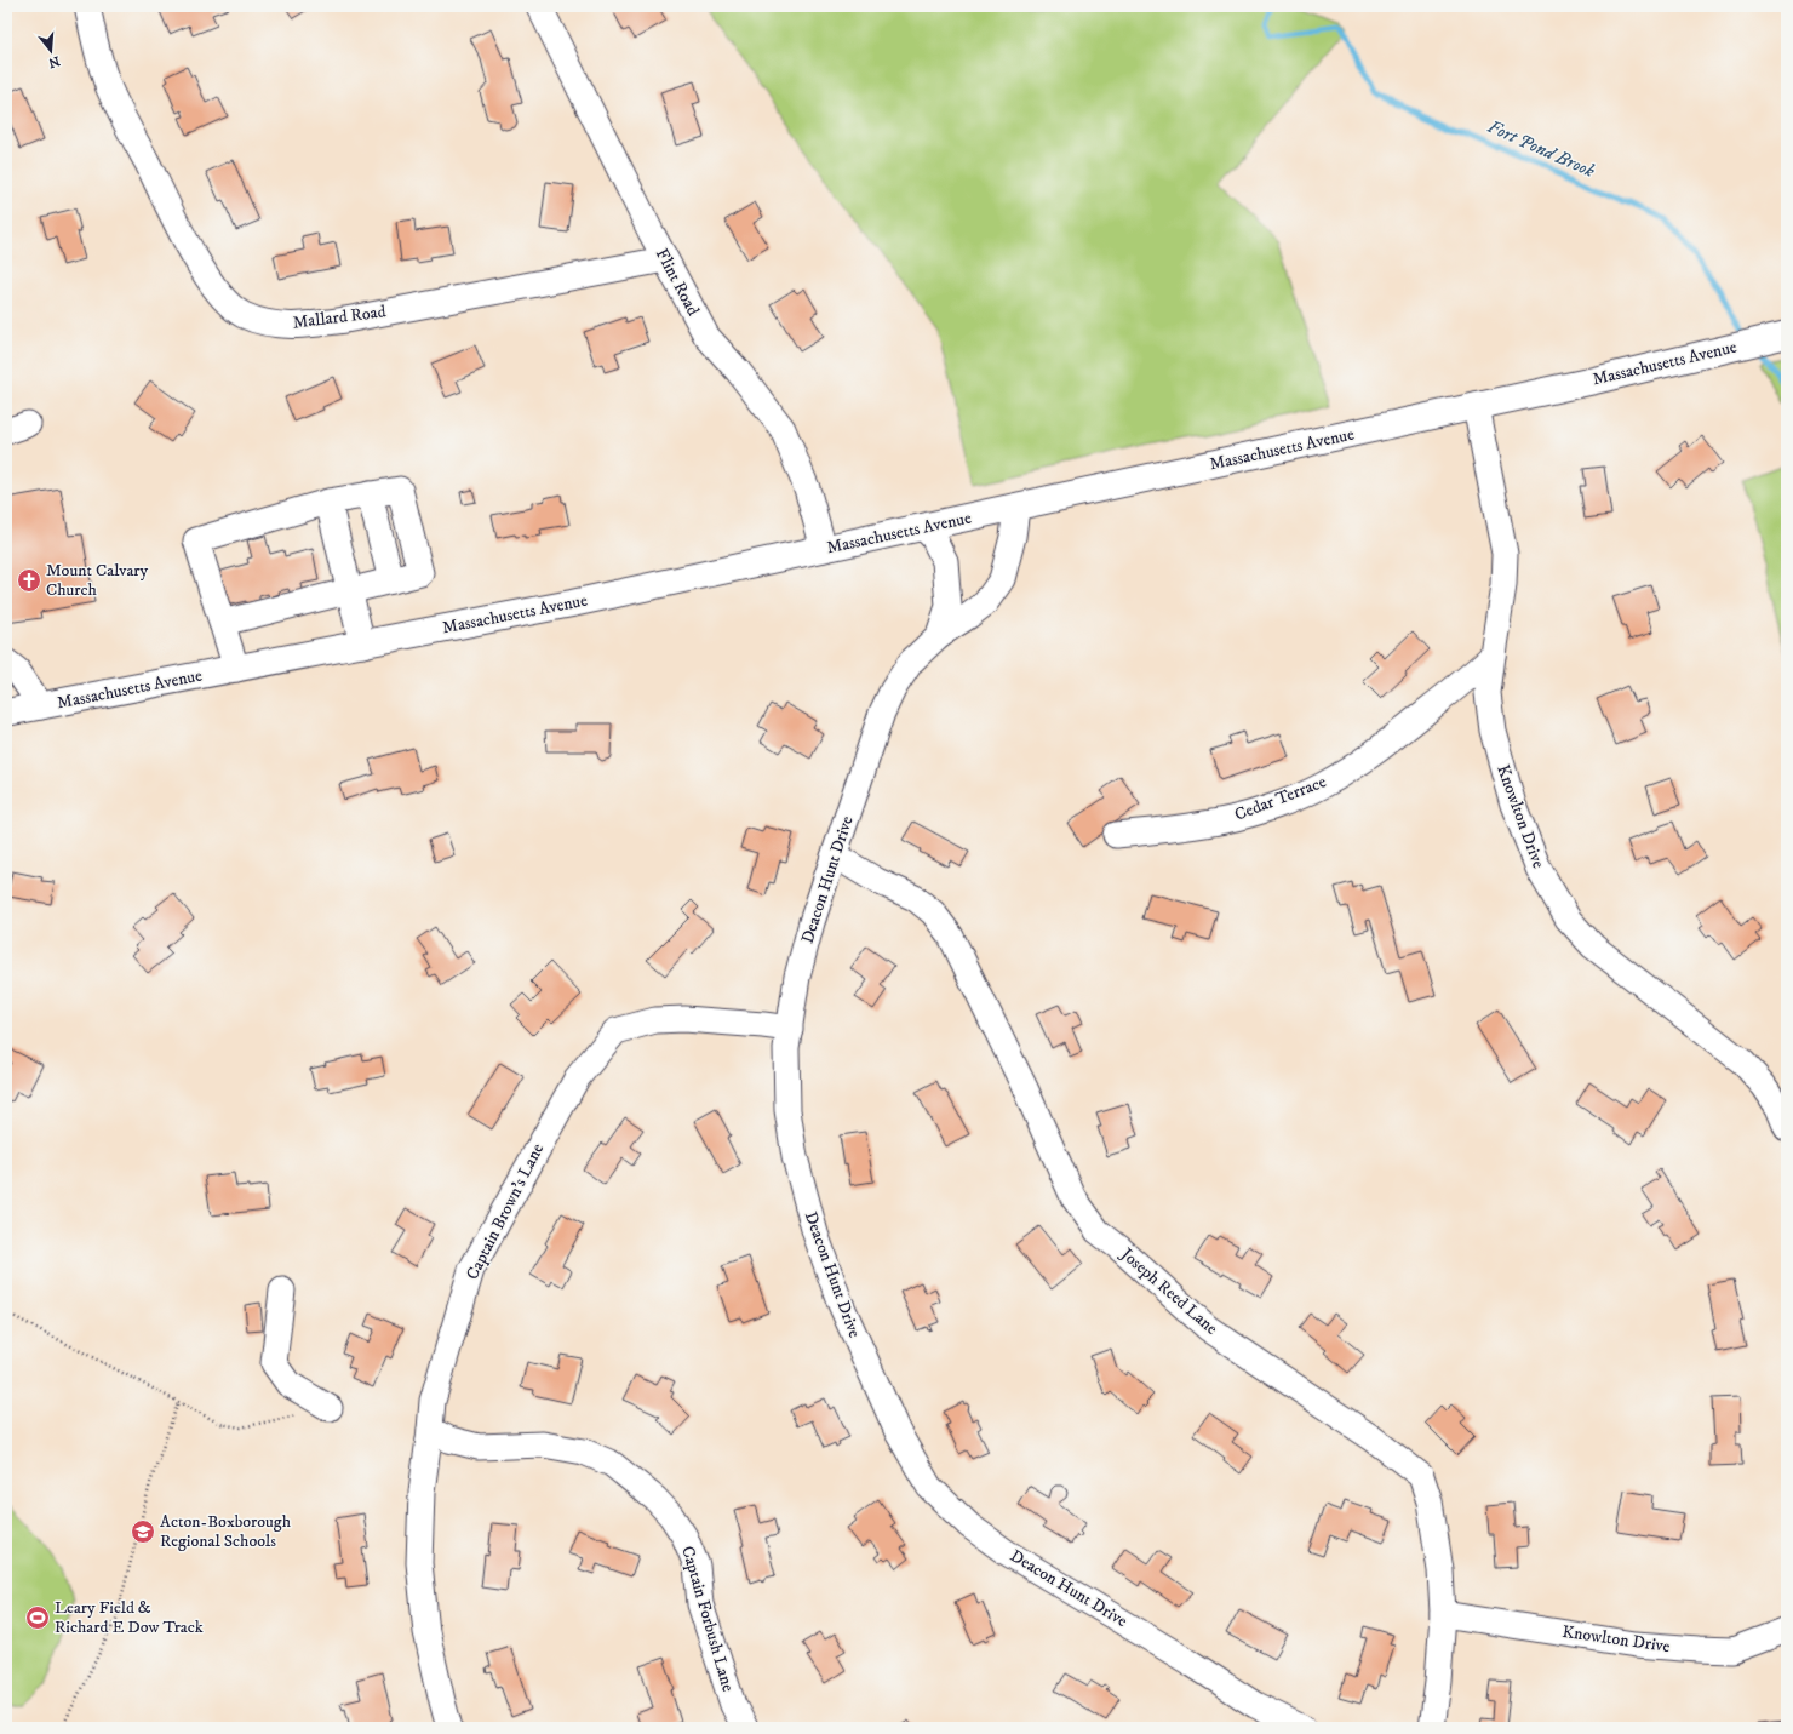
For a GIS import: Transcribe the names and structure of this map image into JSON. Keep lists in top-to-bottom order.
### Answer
{
  "streets": {
    "main road": ["Massachusetts Avenue"],
    "street": [
      "Flint Road",
      "Mallard Road",
      "Cedar Terrace",
      "Knowlton Drive",
      "Deacon Hunt Drive",
      "Captain Brown's Lane",
      "Joseph Reed Lane",
      "Captain Forbush Lane"
    ]
  },
  "crossings": [
    ["Flint Road", "Mallard Road"],
    ["Flint Road", "Massachusetts Avenue"],
    ["Massachusetts Avenue", "Knowlton Drive"],
    ["Massachusetts Avenue", "Deacon Hunt Drive"],
    ["Cedar Terrace", "Knowlton Drive"],
    ["Knowlton Drive", "Joseph Reed Lane"],
    ["Deacon Hunt Drive", "Captain Brown's Lane"],
    ["Deacon Hunt Drive", "Joseph Reed Lane"],
    ["Captain Brown's Lane", "Captain Forbush Lane"]
  ],
  "water": ["Fort Pond Brook"],
  "places": {
    "church": ["Mount Calvary Church"],
    "school or university": ["Acton-Boxborough Regional Schools"],
    "sports": ["Leary Field & Richard E Dow Track"]
  },
  "north": "bottom"
}
